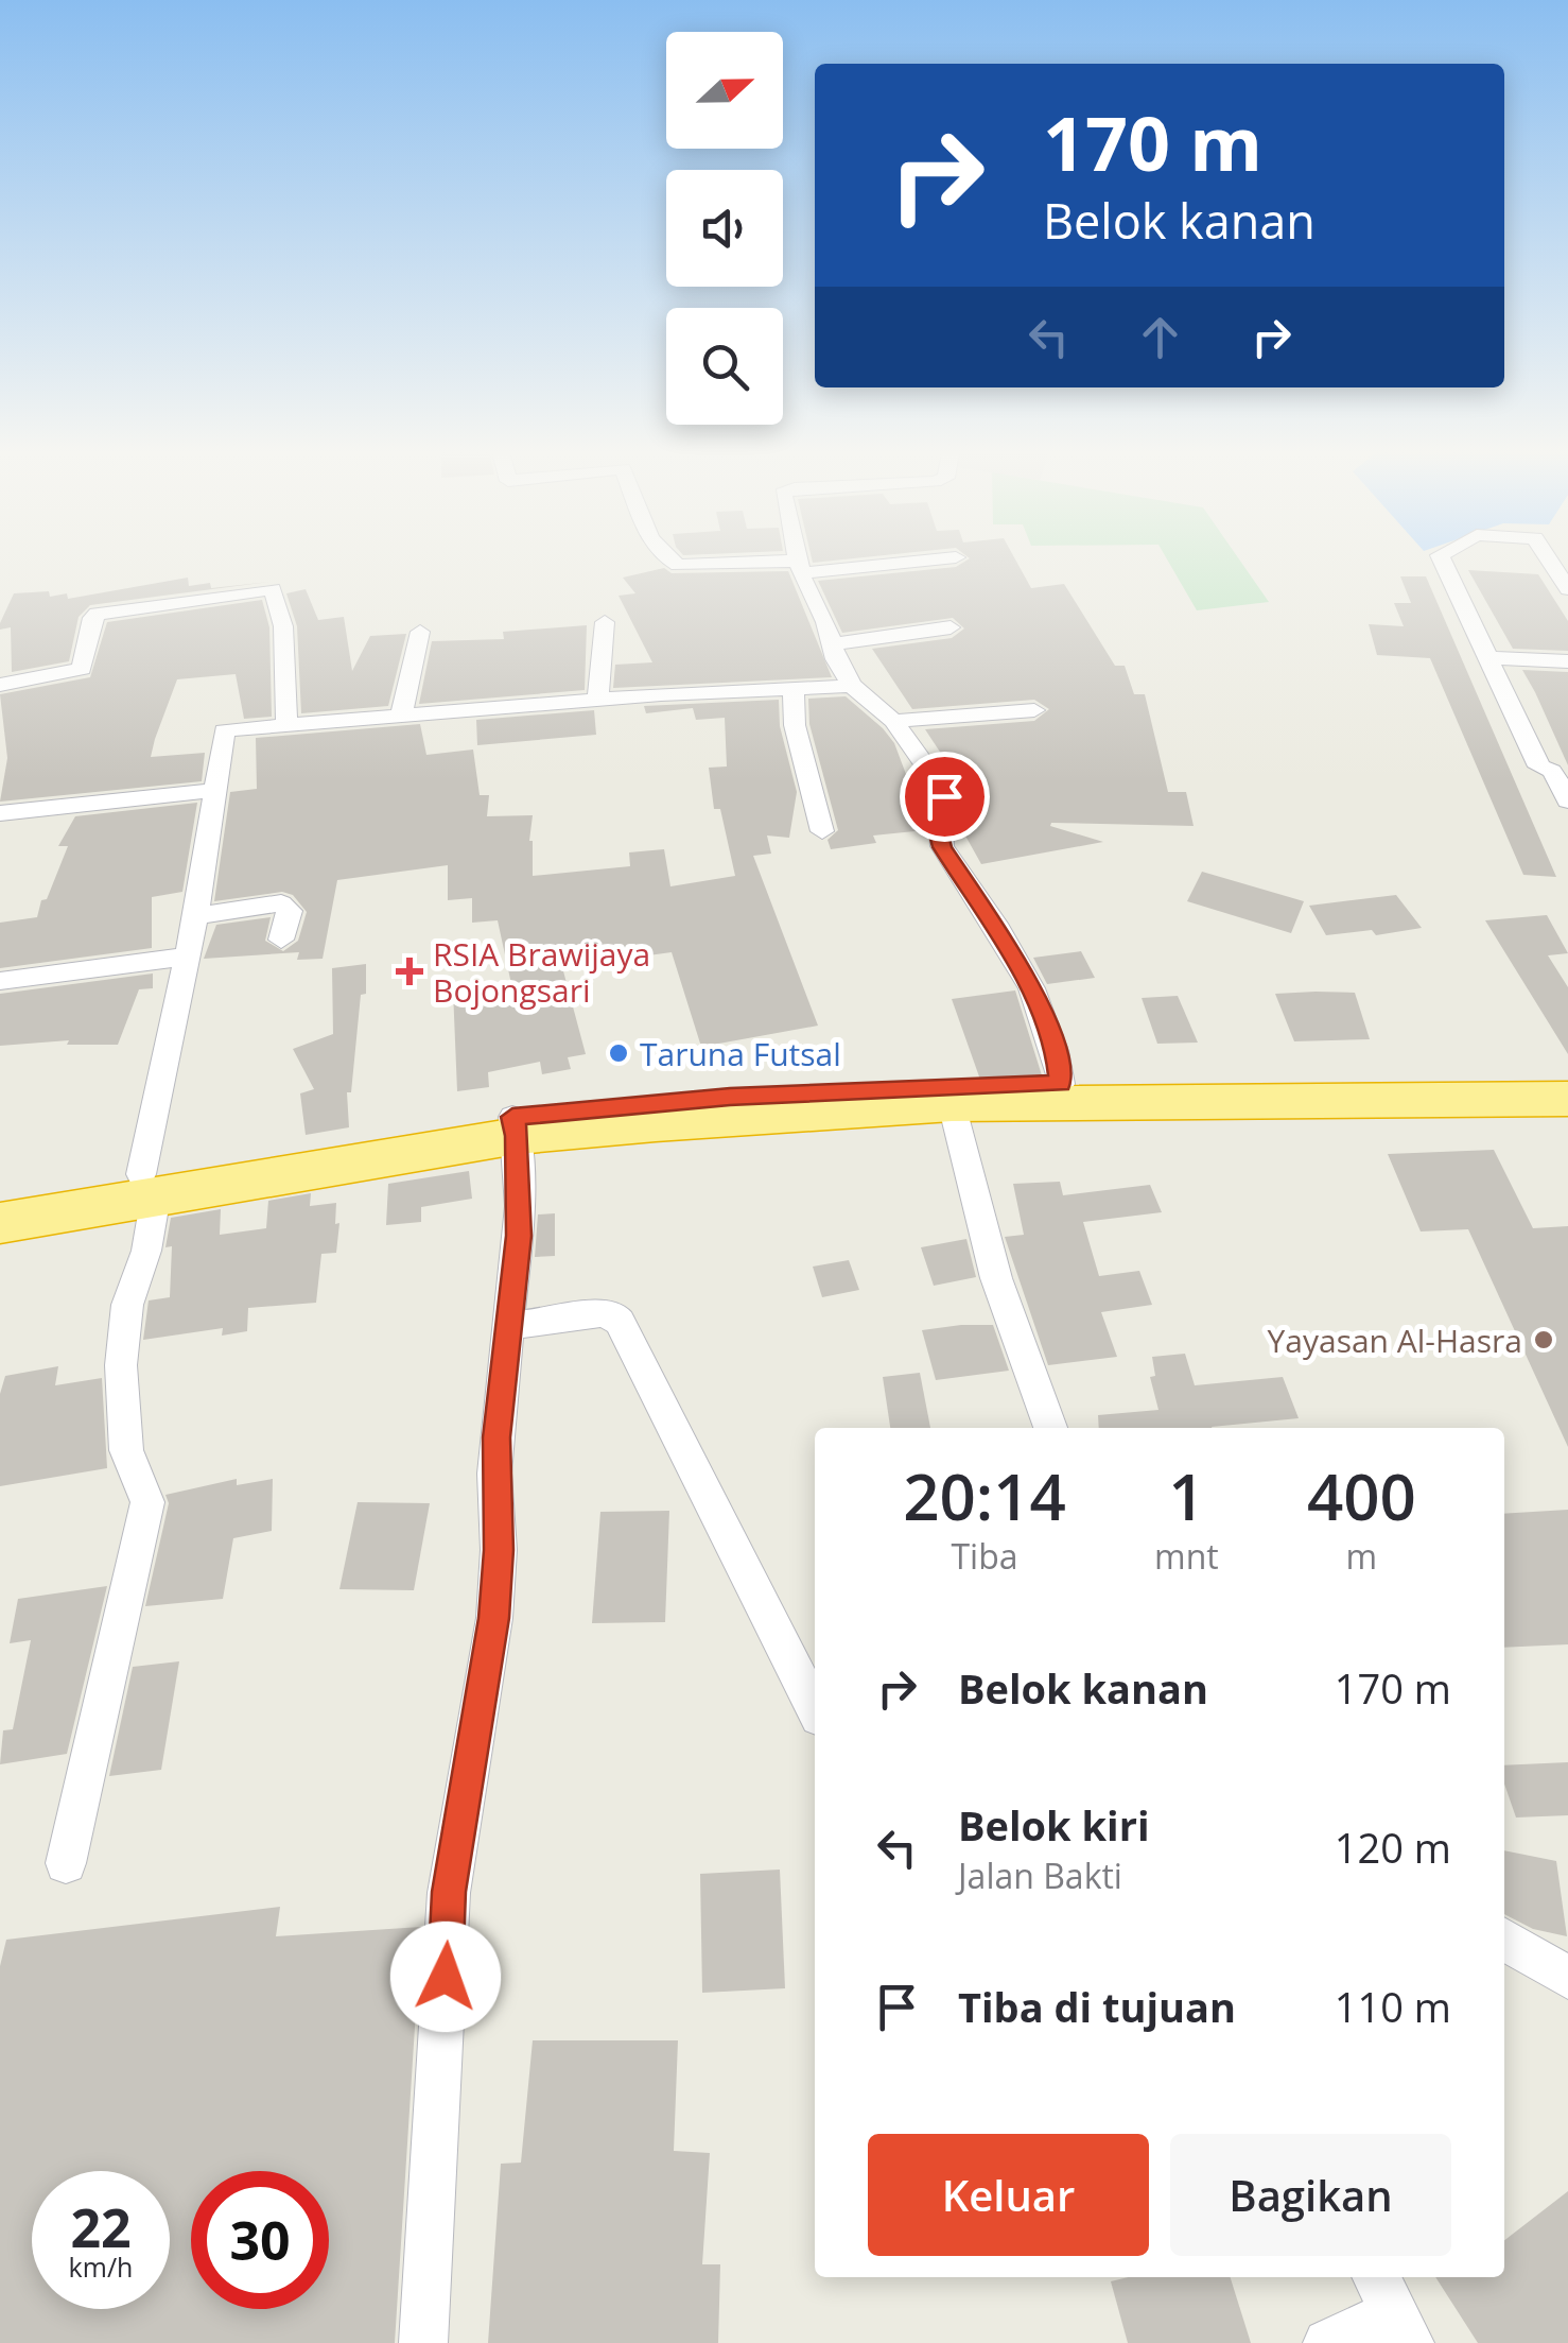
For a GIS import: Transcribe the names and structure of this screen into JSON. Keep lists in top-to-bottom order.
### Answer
{
  "places": {
    "health": ["RSIA Brawijaya Bojongsari"],
    "other": ["Taruna Futsal", "Yayasan Al-Hasra"]
  },
  "north": "right",
  "page": {
    "turn": ["170 m", "Belok kanan"],
    "eta": [
      "20:14",
      "Tiba",
      "1",
      "mnt",
      "400",
      "m"
    ],
    "list": [
      {
        "name": "Belok kanan",
        "value": "170 m"
      },
      {
        "name": "Belok kiri",
        "note": "Jalan Bakti",
        "value": "120 m"
      },
      {
        "name": "Tiba di tujuan",
        "value": "110 m"
      }
    ],
    "buttons": ["Keluar", "Bagikan"],
    "speed": "22 km/h",
    "limit": "30"
  }
}
